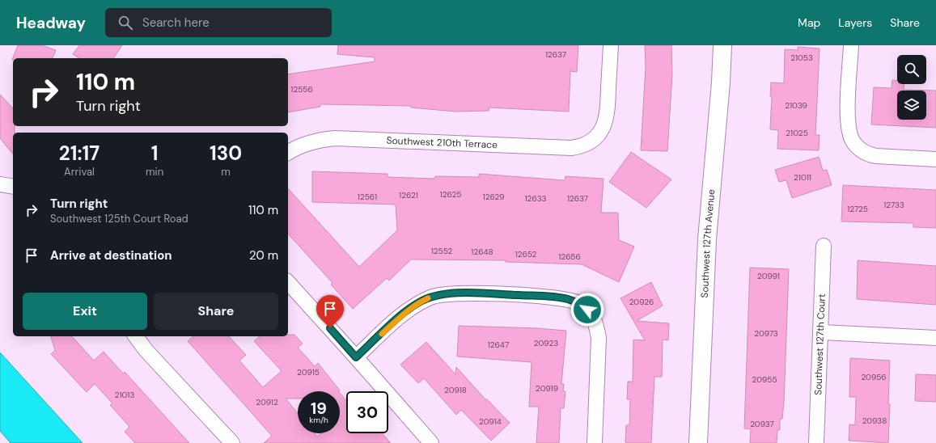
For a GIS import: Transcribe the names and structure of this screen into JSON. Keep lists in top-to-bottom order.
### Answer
{
  "streets": {
    "street": ["Southwest 210th Terrace", "Southwest 127th Avenue", "Southwest 127th Court"]
  },
  "house_numbers": [
    "12637",
    "21053",
    "12556",
    "21039",
    "21025",
    "21011",
    "12625",
    "12621",
    "12561",
    "12629",
    "12633",
    "12637",
    "12733",
    "12725",
    "12552",
    "12648",
    "12652",
    "12656",
    "20991",
    "20926",
    "20973",
    "20923",
    "12647",
    "20915",
    "20956",
    "20955",
    "20919",
    "20918",
    "21013",
    "20912",
    "20938",
    "20914",
    "20937"
  ],
  "page": {
    "header": "Headway",
    "search": "Search here",
    "nav": ["Map", "Layers", "Share"],
    "turn": ["110 m", "Turn right"],
    "eta": [
      "21:17",
      "Arrival",
      "1",
      "min",
      "130",
      "m"
    ],
    "list": [
      {
        "name": "Turn right",
        "note": "Southwest 125th Court Road",
        "value": "110 m"
      },
      {
        "name": "Arrive at destination",
        "value": "20 m"
      }
    ],
    "buttons": ["Exit", "Share"],
    "speed": "19 km/h",
    "limit": "30"
  }
}
